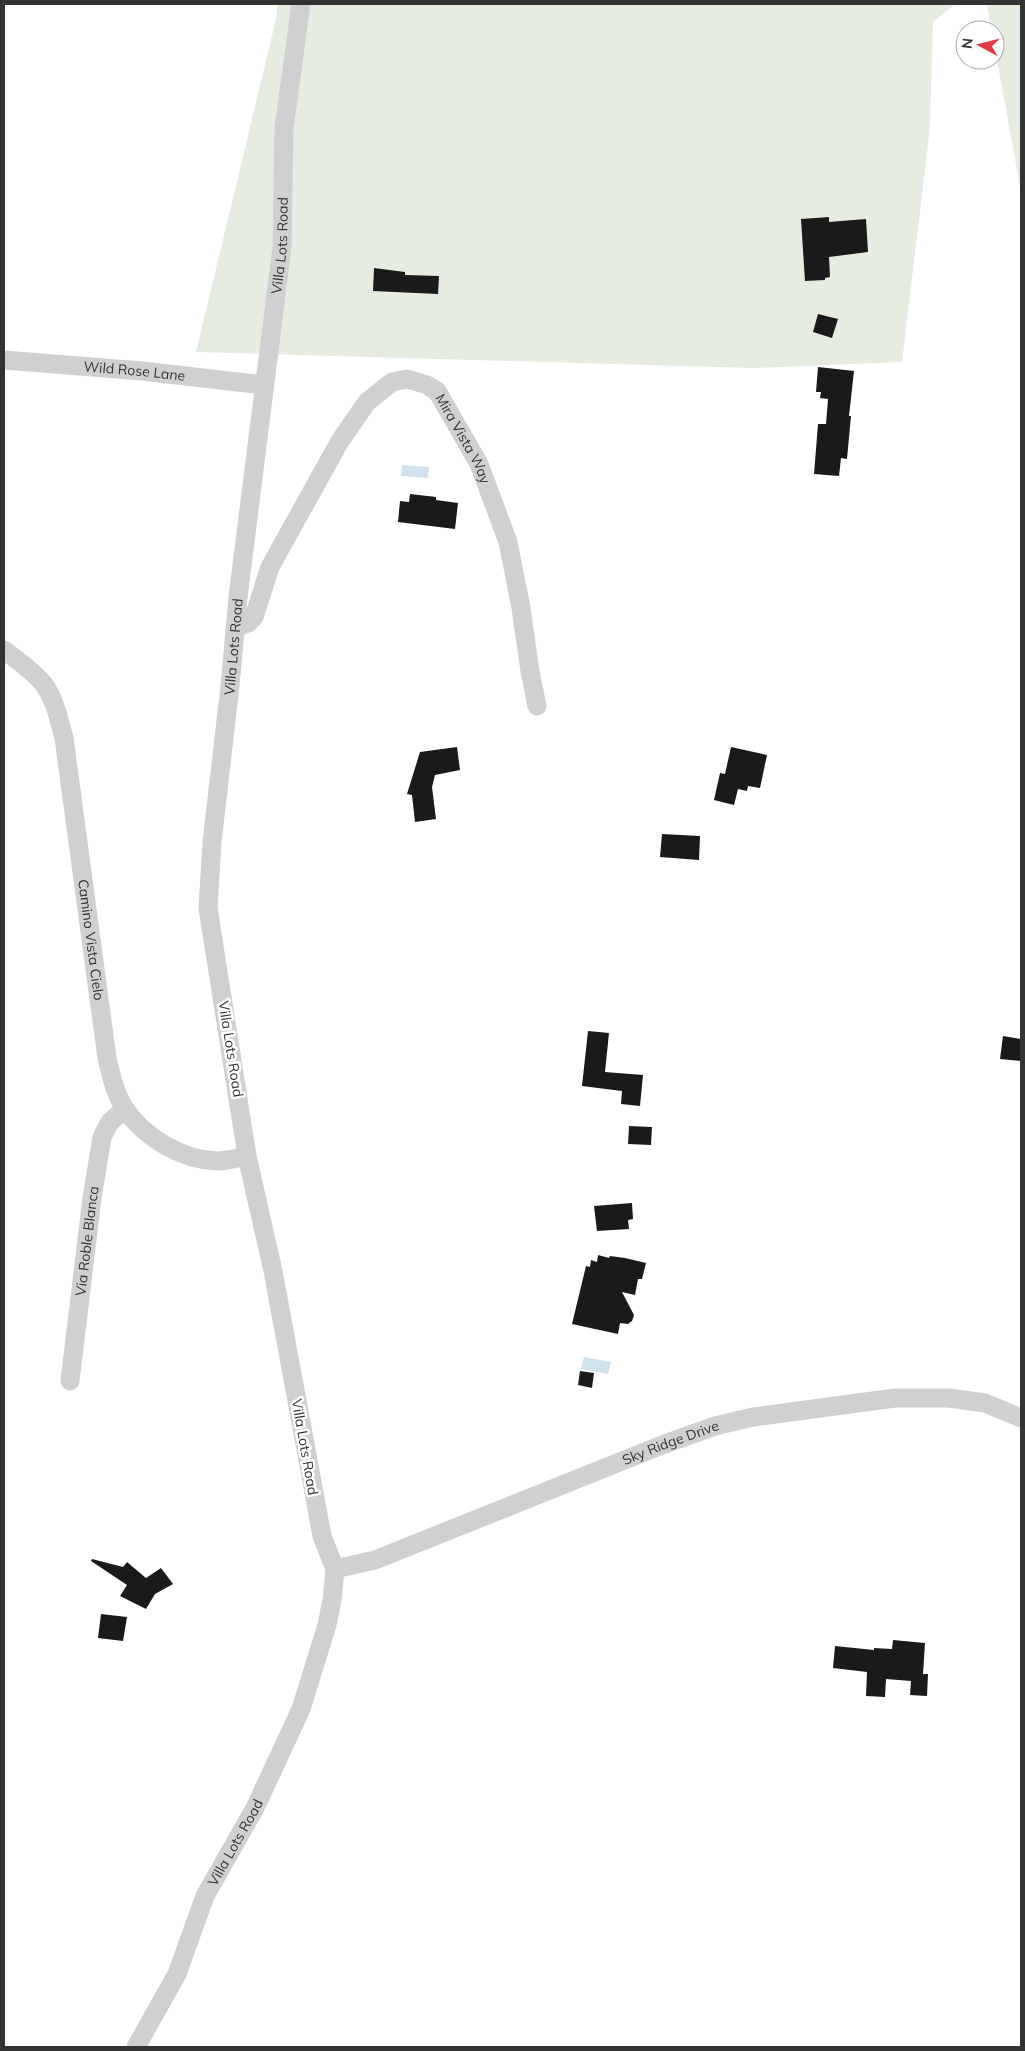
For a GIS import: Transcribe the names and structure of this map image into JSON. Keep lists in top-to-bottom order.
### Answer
{
  "streets": {
    "street": [
      "Villa Lots Road",
      "Wild Rose Lane",
      "Mira Vista Way",
      "Camino Vista Cielo",
      "Via Roble Blanca",
      "Sky Ridge Drive"
    ]
  },
  "crossings": [
    ["Villa Lots Road", "Wild Rose Lane"],
    ["Villa Lots Road", "Mira Vista Way"],
    ["Villa Lots Road", "Camino Vista Cielo"],
    ["Villa Lots Road", "Sky Ridge Drive"],
    ["Camino Vista Cielo", "Via Roble Blanca"]
  ],
  "north": "left"
}
